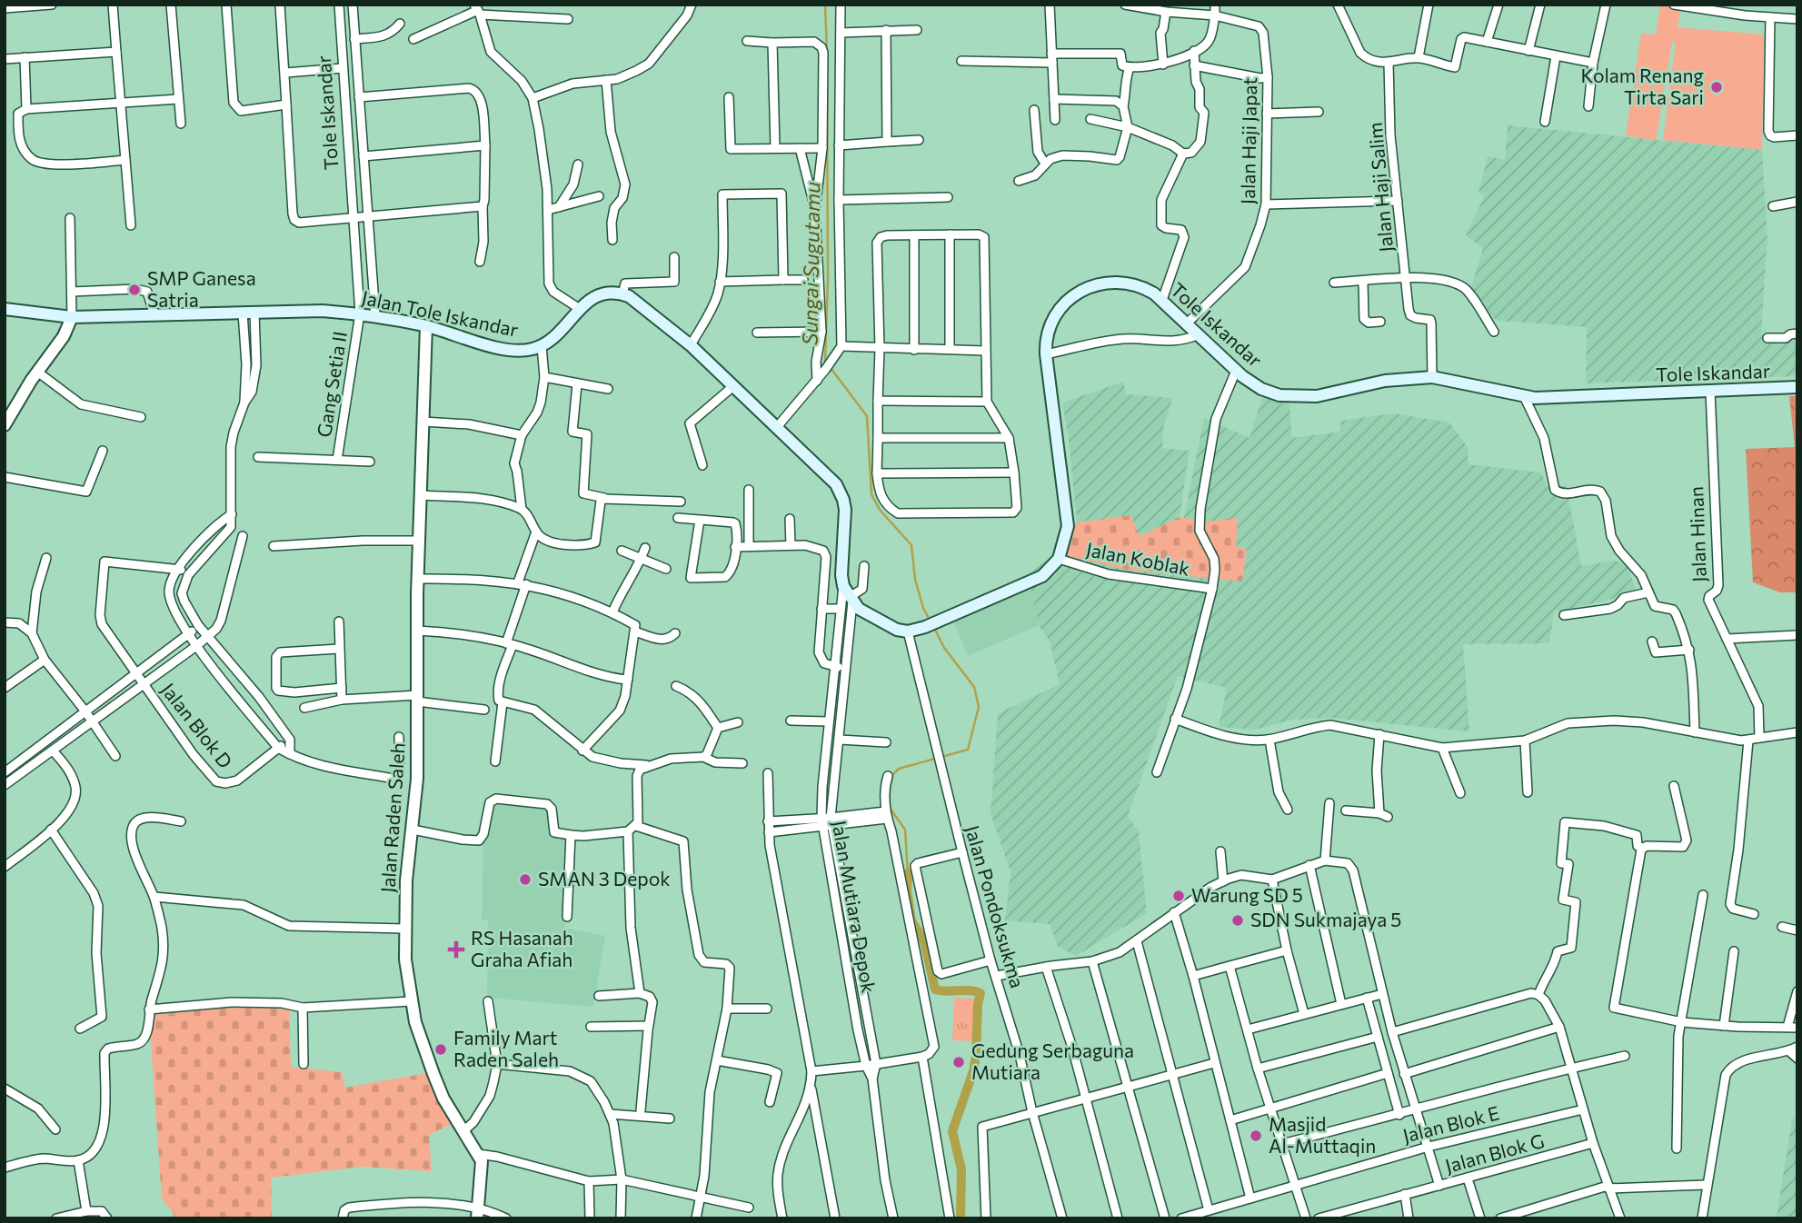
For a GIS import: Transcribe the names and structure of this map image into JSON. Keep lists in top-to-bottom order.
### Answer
{
  "streets": {
    "main road": ["Tole Iskandar", "Jalan Tole Iskandar"],
    "street": [
      "Jalan Haji Japat",
      "Jalan Haji Salim",
      "Gang Setia II",
      "Jalan Hinan",
      "Jalan Koblak",
      "Jalan Blok D",
      "Jalan Raden Saleh",
      "Jalan Mutiara Depok",
      "Jalan Pondoksukma",
      "Jalan Blok E",
      "Jalan Blok G"
    ]
  },
  "crossings": [
    ["Tole Iskandar", "Jalan Haji Japat"],
    ["Tole Iskandar", "Jalan Haji Salim"],
    ["Tole Iskandar", "Jalan Tole Iskandar"],
    ["Tole Iskandar", "Gang Setia II"],
    ["Tole Iskandar", "Jalan Hinan"],
    ["Tole Iskandar", "Jalan Koblak"],
    ["Jalan Tole Iskandar", "Gang Setia II"],
    ["Jalan Tole Iskandar", "Jalan Raden Saleh"]
  ],
  "water": ["Sungai Sugutamu"],
  "places": {
    "other": [
      "Kolam Renang Tirta Sari",
      "SMP Ganesa Satria",
      "SMAN 3 Depok",
      "Warung SD 5",
      "SDN Sukmajaya 5",
      "Family Mart Raden Saleh",
      "Gedung Serbaguna Mutiara",
      "Masjid Al-Muttaqin"
    ],
    "health": ["RS Hasanah Graha Afiah"]
  }
}
